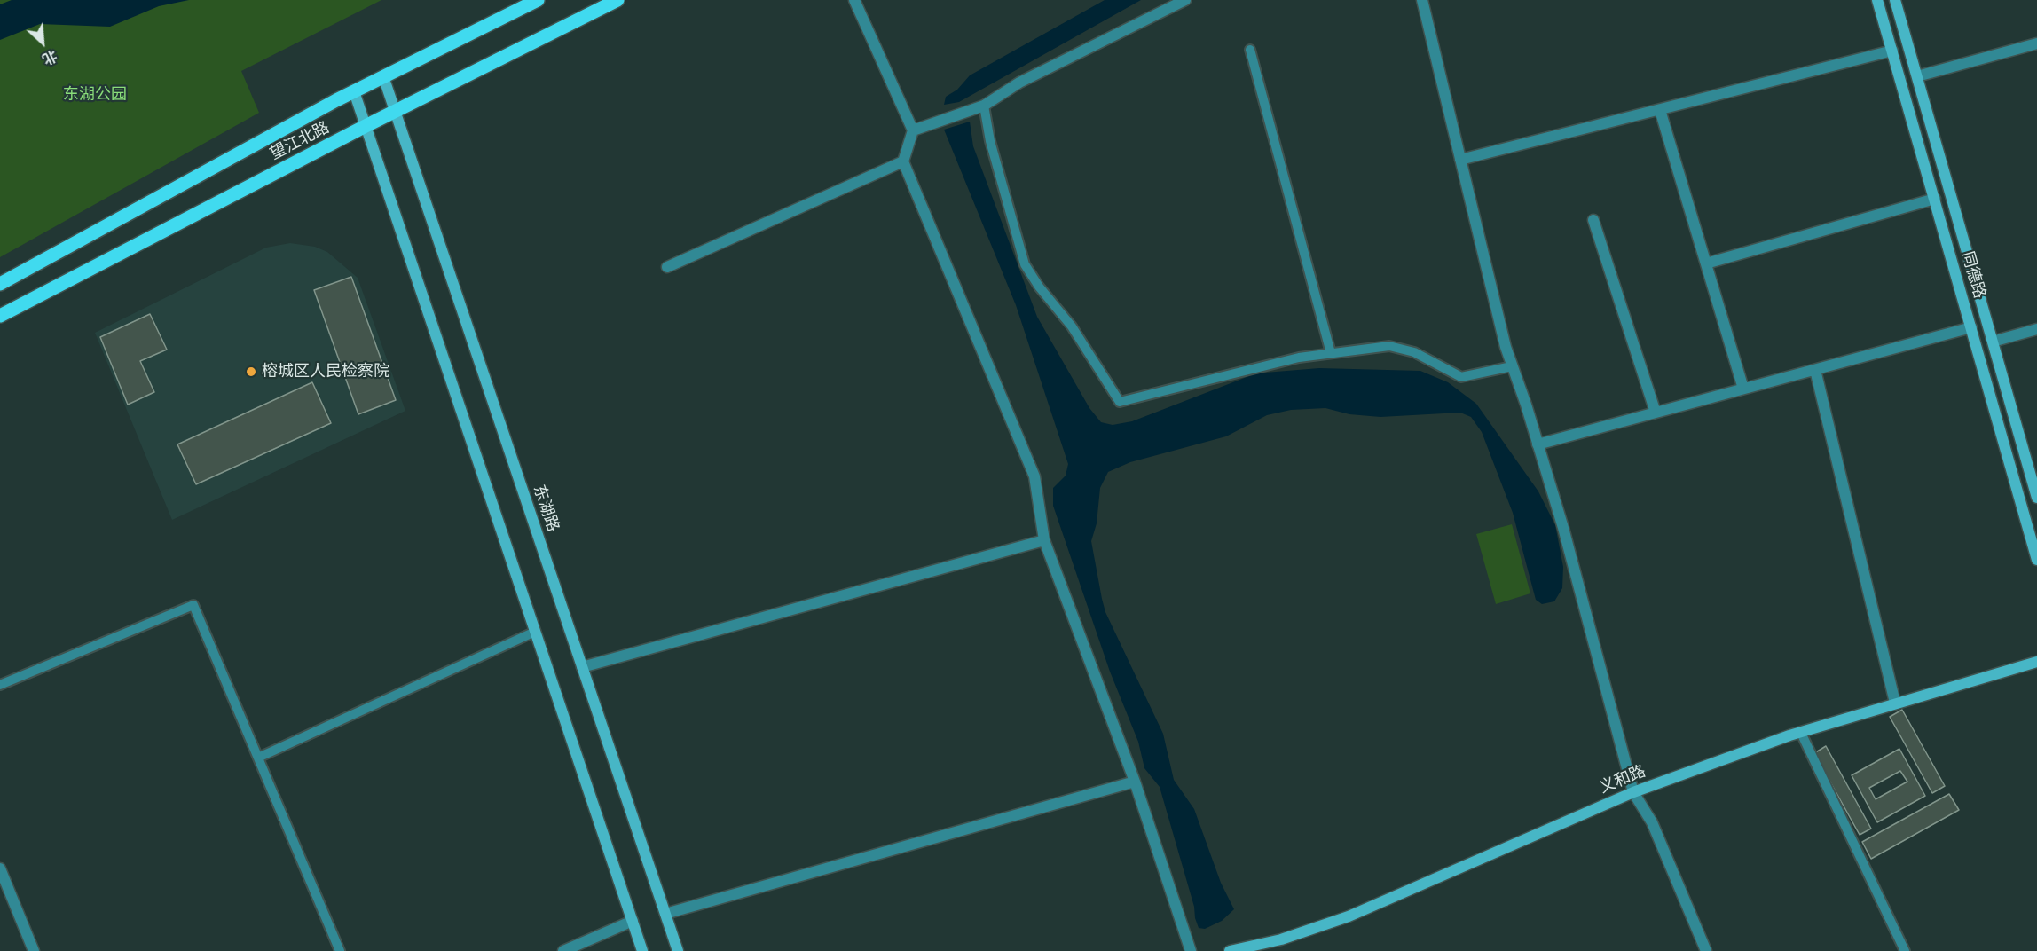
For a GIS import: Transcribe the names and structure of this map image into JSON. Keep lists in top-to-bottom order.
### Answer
{
  "streets": {
    "main road": [
      "望江北路",
      "同德路",
      "东湖路",
      "义和路"
    ]
  },
  "crossings": [
    ["望江北路", "东湖路"]
  ],
  "parks": ["东湖公园"],
  "places": ["榕城区人民检察院"],
  "north": "bottom right"
}
